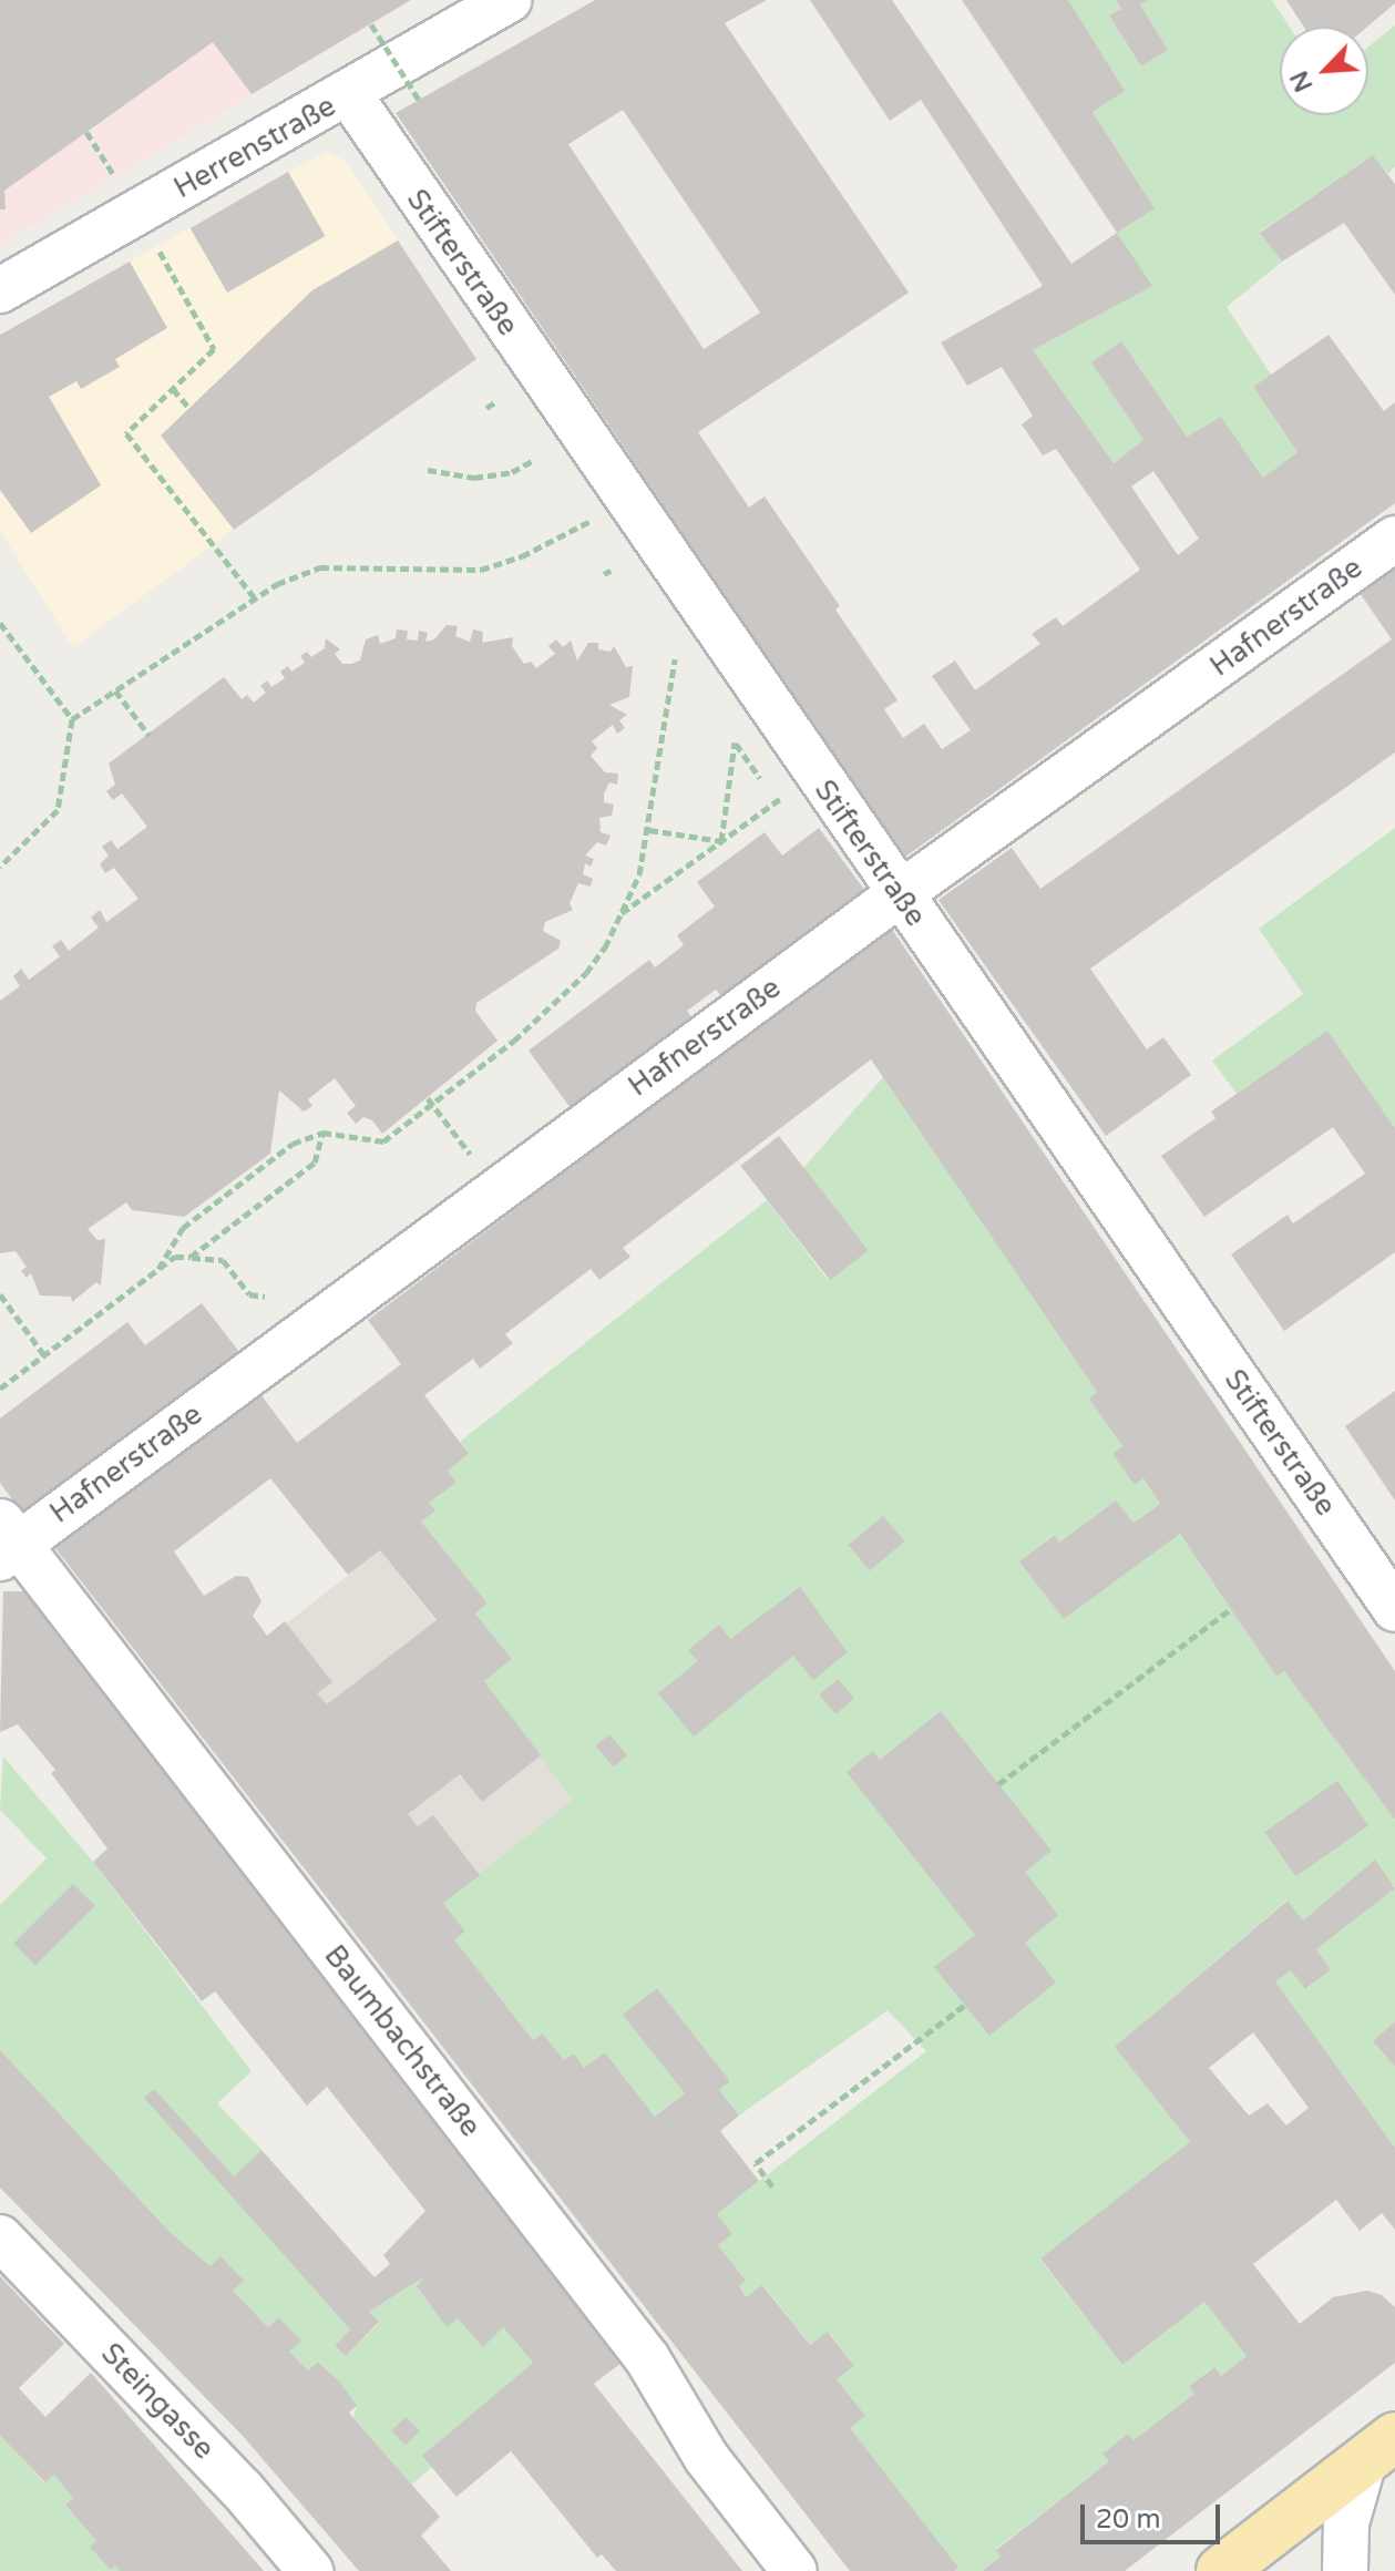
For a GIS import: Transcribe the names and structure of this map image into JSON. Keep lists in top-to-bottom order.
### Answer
{
  "streets": {
    "street": [
      "Herrenstraße",
      "Stifterstraße",
      "Hafnerstraße",
      "Baumbachstraße",
      "Steingasse"
    ]
  },
  "crossings": [
    ["Herrenstraße", "Stifterstraße"],
    ["Stifterstraße", "Hafnerstraße"],
    ["Hafnerstraße", "Baumbachstraße"]
  ],
  "scale_bar": "20 m",
  "north": "bottom left"
}
